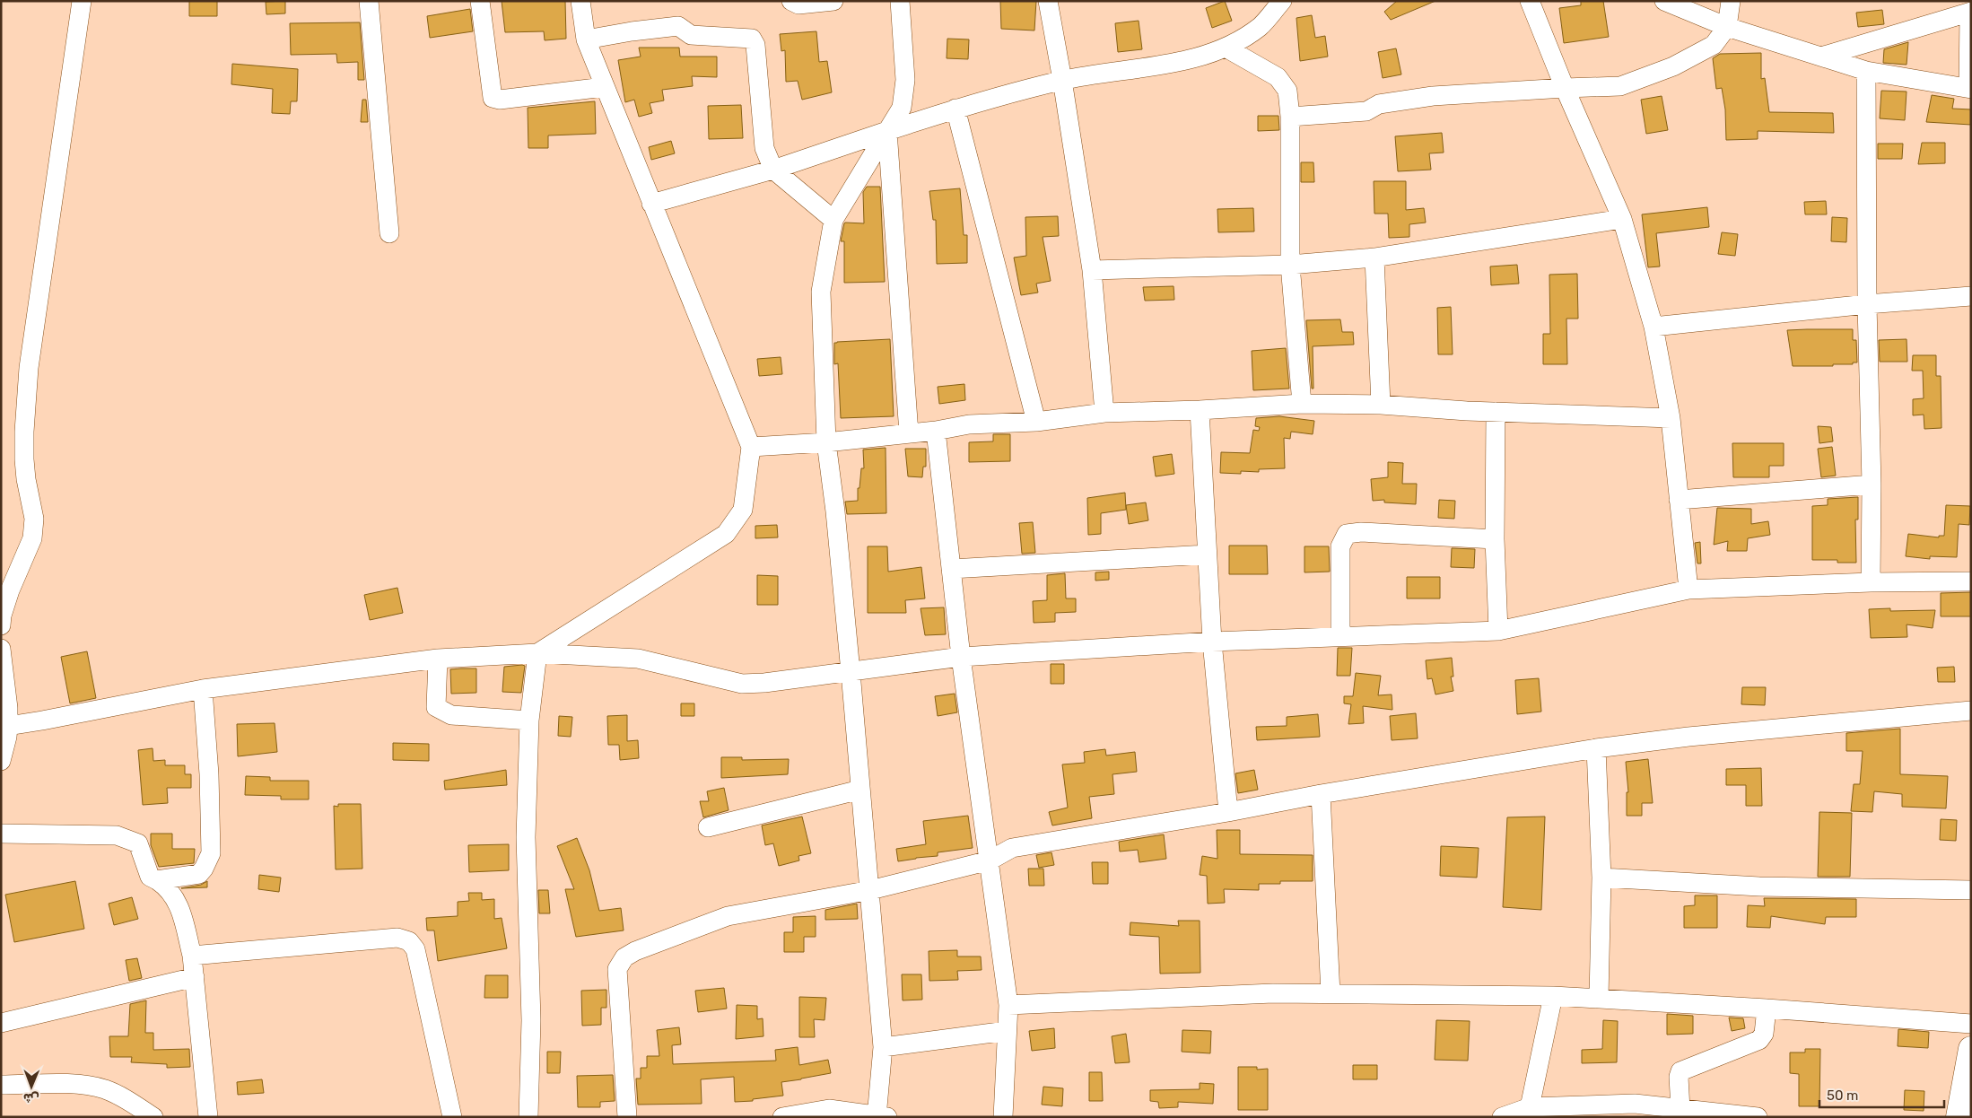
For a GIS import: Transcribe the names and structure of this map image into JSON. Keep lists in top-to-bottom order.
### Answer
{
  "scale_bar": "50 m",
  "north": "bottom"
}
